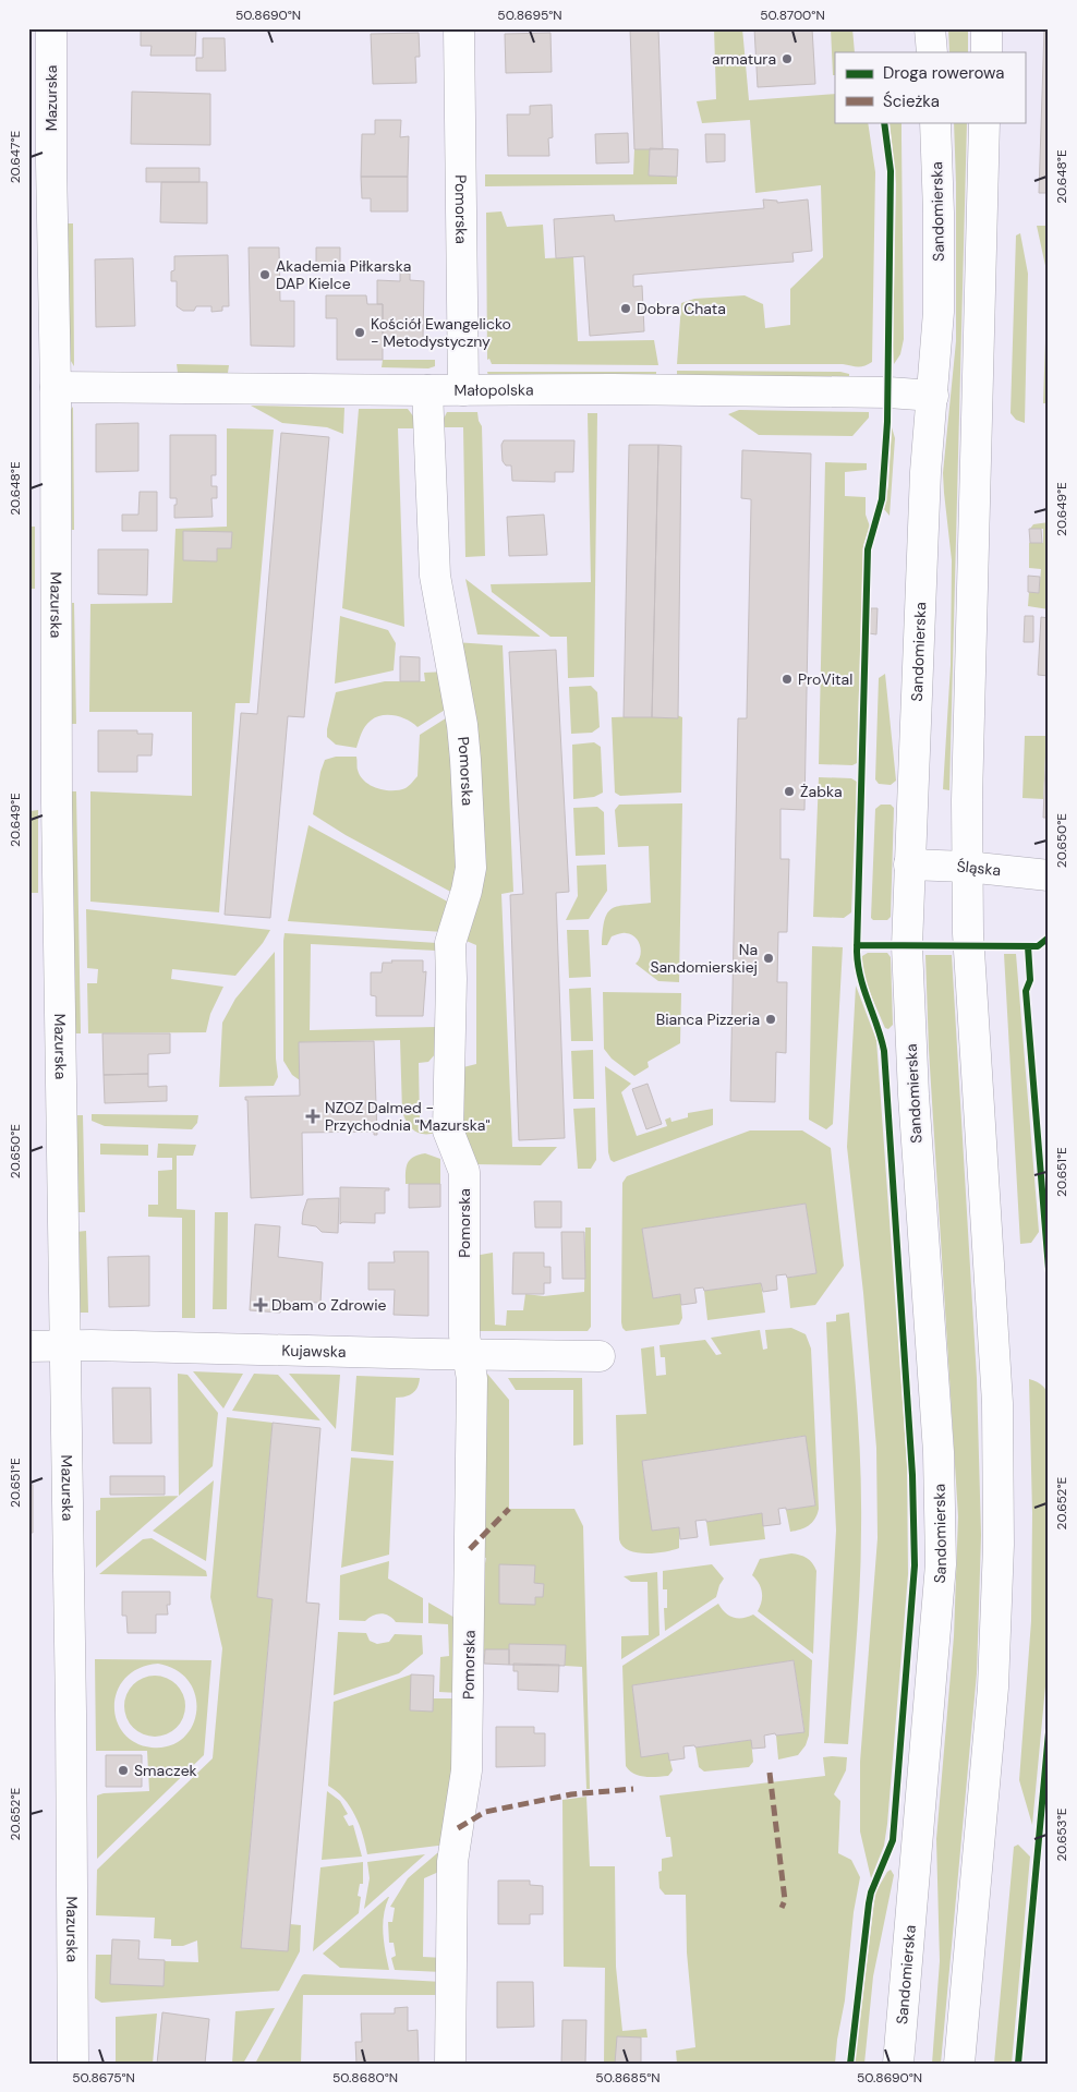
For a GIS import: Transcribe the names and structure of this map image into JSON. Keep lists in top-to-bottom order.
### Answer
{
  "streets": {
    "street": [
      "Mazurska",
      "Pomorska",
      "Sandomierska",
      "Małopolska",
      "Śląska",
      "Kujawska"
    ]
  },
  "crossings": [
    ["Mazurska", "Małopolska"],
    ["Mazurska", "Kujawska"],
    ["Pomorska", "Małopolska"],
    ["Pomorska", "Kujawska"],
    ["Sandomierska", "Małopolska"],
    ["Sandomierska", "Śląska"]
  ],
  "places": {
    "other": [
      "armatura",
      "Akademia Piłkarska DAP Kielce",
      "Dobra Chata",
      "Kościół Ewangelicko - Metodystyczny",
      "ProVital",
      "Żabka",
      "Na Sandomierskiej",
      "Bianca Pizzeria",
      "Smaczek"
    ],
    "health": ["NZOZ Dalmed - Przychodnia \"Mazurska\"", "Dbam o Zdrowie"]
  },
  "legend": ["Droga rowerowa", "Ścieżka"],
  "coordinates": [
    "50.8690°N",
    "50.8695°N",
    "50.8700°N",
    "20.647°E",
    "20.648°E",
    "20.649°E",
    "20.650°E",
    "20.651°E",
    "20.652°E",
    "20.653°E",
    "50.8675°N",
    "50.8680°N",
    "50.8685°N"
  ]
}
